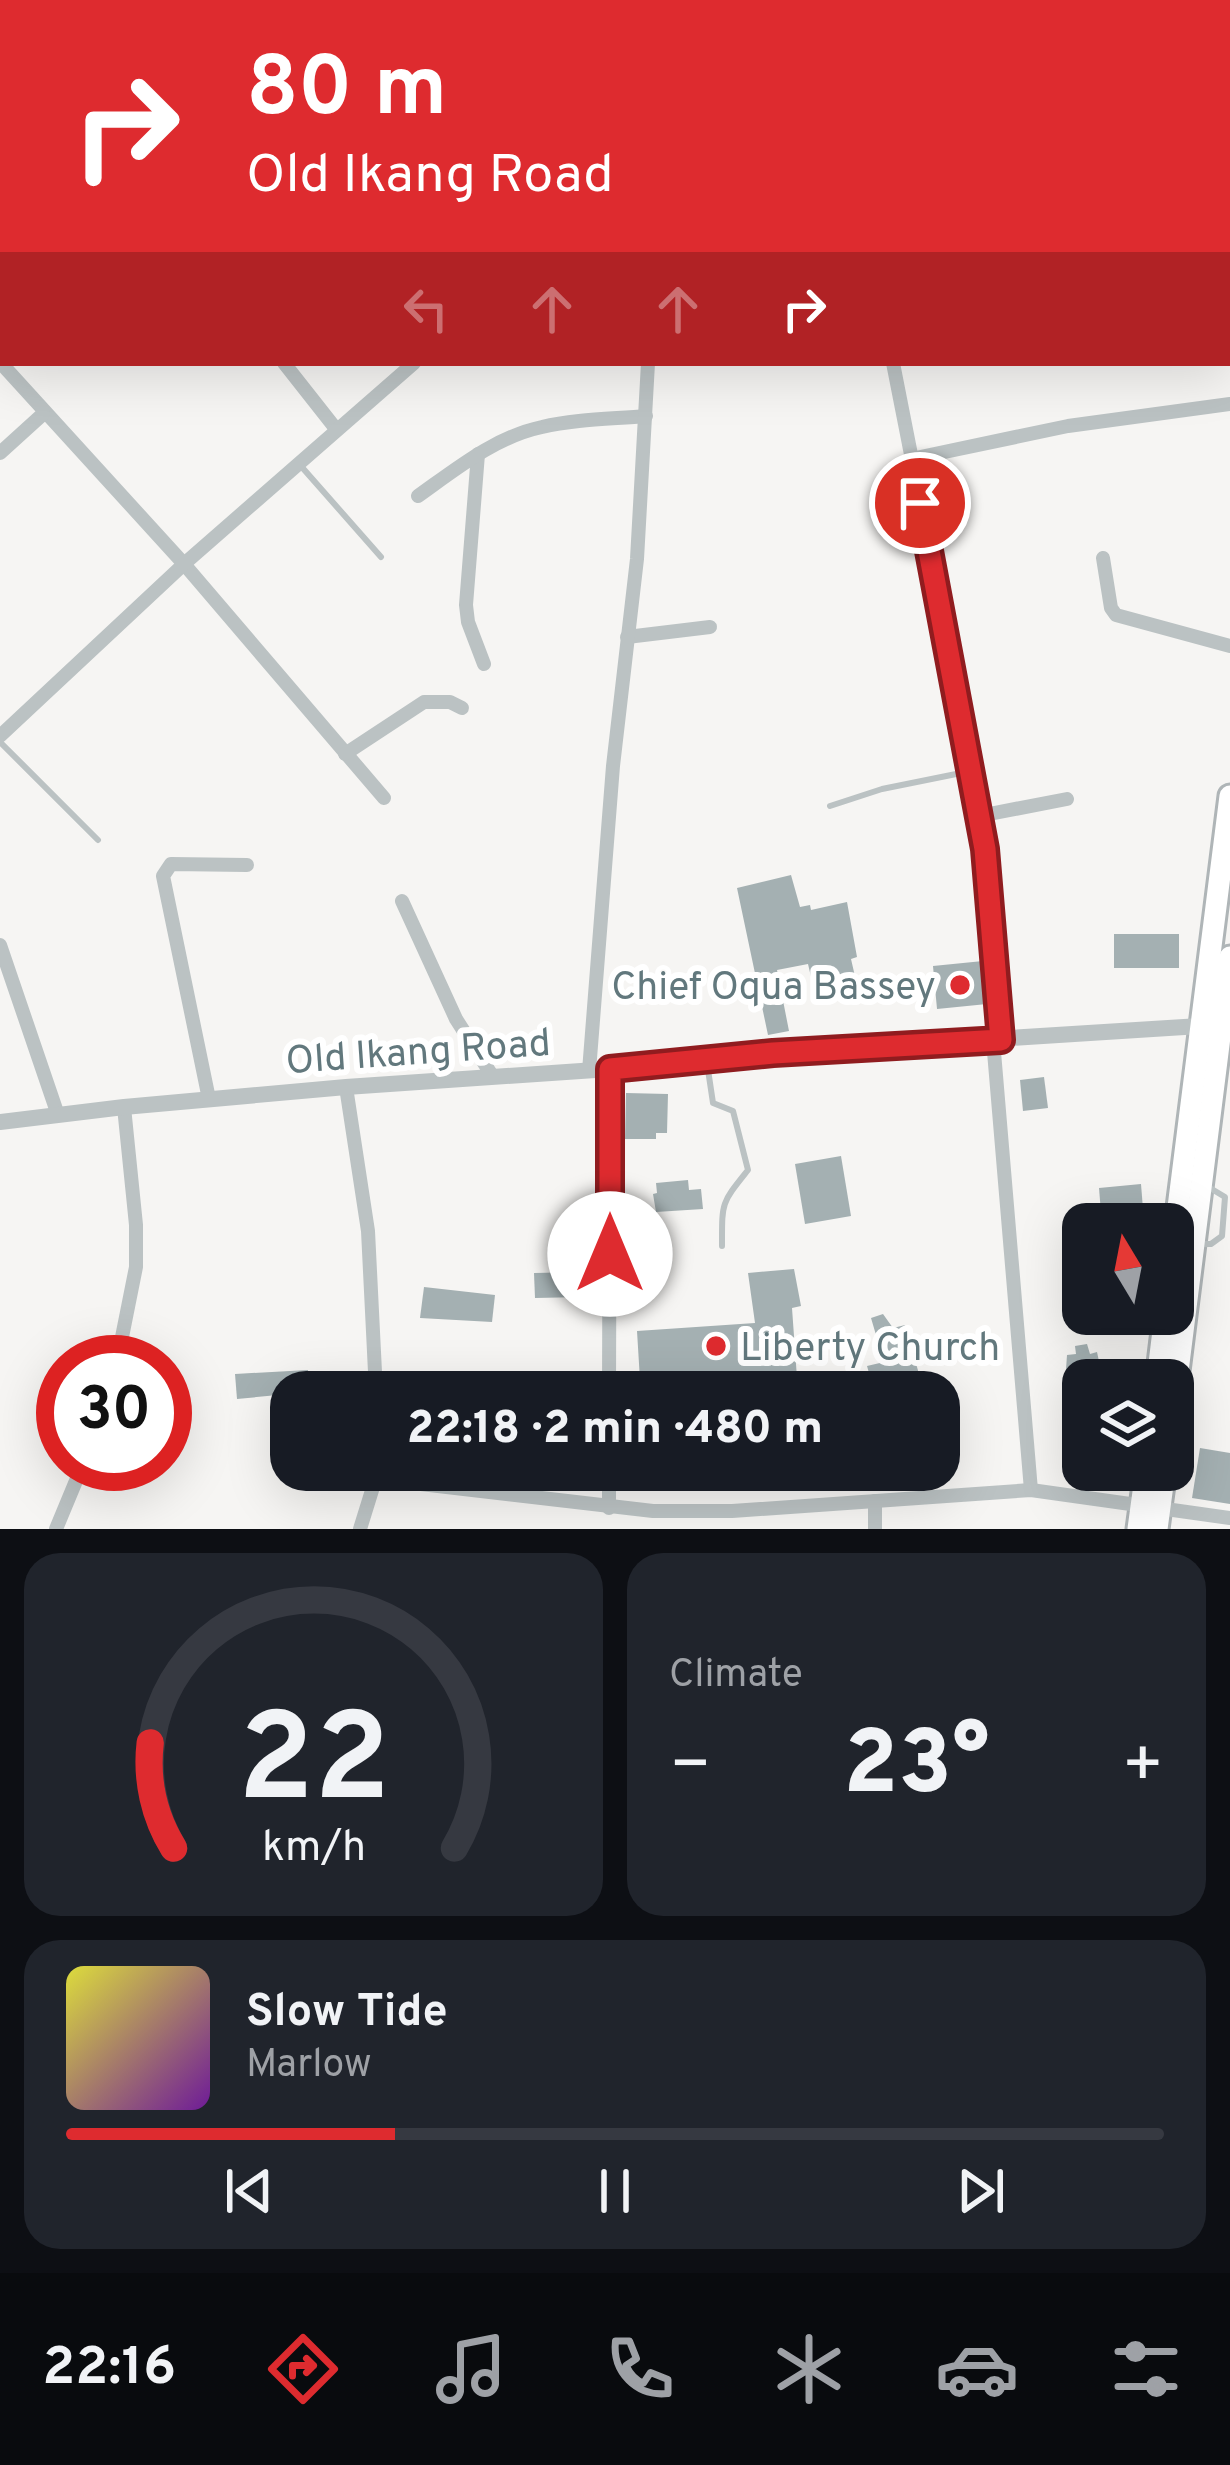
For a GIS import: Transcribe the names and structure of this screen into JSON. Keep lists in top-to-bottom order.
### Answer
{
  "streets": {
    "street": ["Old Ikang Road"]
  },
  "places": ["Chief Oqua Bassey", "Liberty Church"],
  "north": "top",
  "page": {
    "turn": ["80 m", "Old Ikang Road"],
    "limit": "30",
    "trip": "22:18 · 2 min · 480 m",
    "tile": "Climate",
    "heat": ["−", "23°", "+"],
    "song": ["Slow Tide", "Marlow"],
    "tabs": "22:16",
    "gauge": ["22", "km/h"]
  }
}
